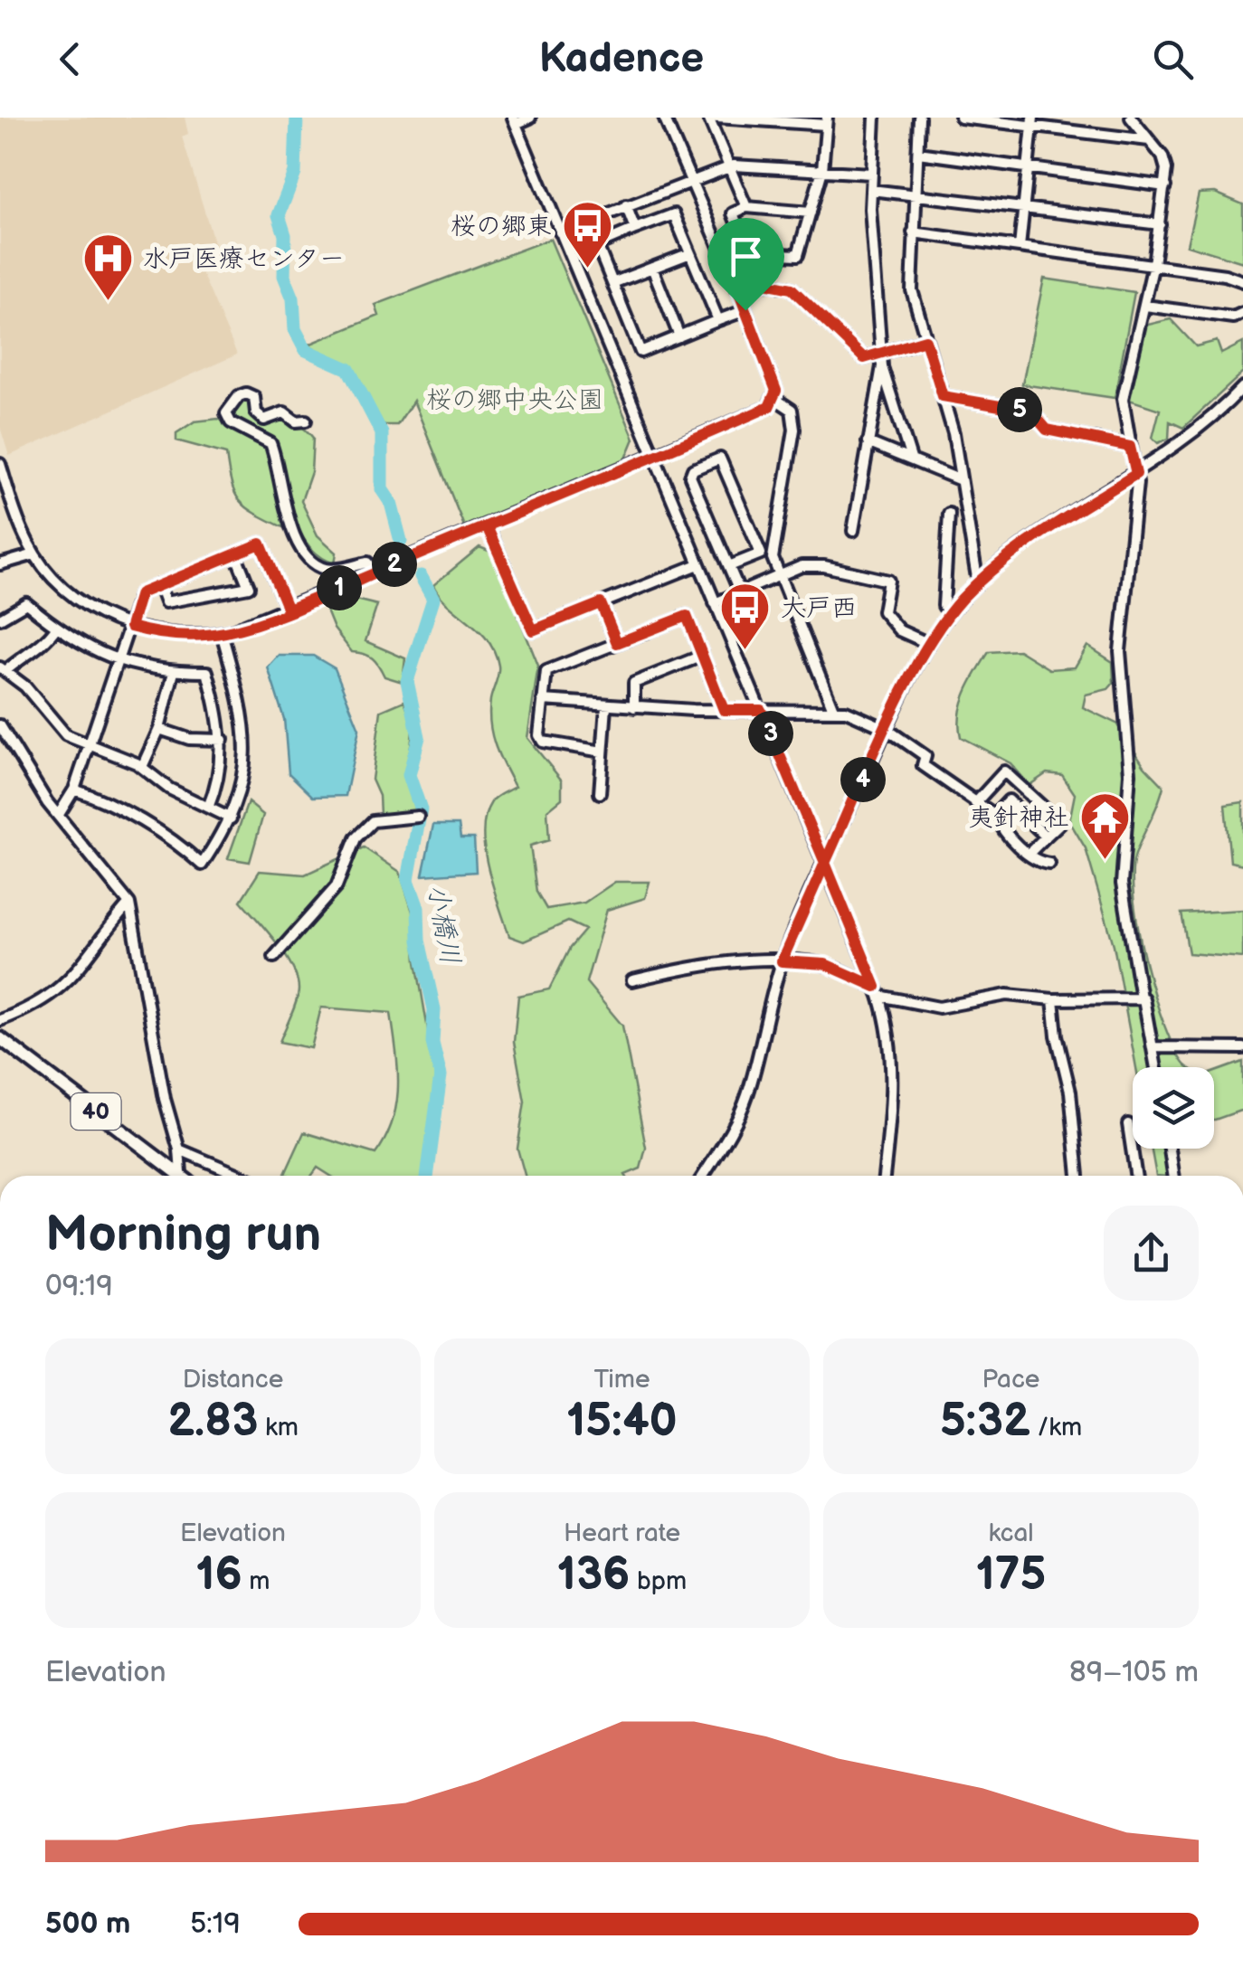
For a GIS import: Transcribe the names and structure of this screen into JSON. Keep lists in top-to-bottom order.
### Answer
{
  "streets": {
    "main road": ["40"]
  },
  "water": ["小橋川"],
  "parks": ["桜の郷中央公園"],
  "places": {
    "bus stop": ["桜の郷東", "大戸西"],
    "hospital": ["水戸医療センター"],
    "temple": ["夷針神社"]
  },
  "page": {
    "header": "Kadence",
    "pins": [
      "5",
      "2",
      "1",
      "3",
      "4"
    ],
    "heading": ["Morning run", "09:19"],
    "stats": [
      ["Distance", "2.83 km"],
      ["Time", "15:40"],
      ["Pace", "5:32 /km"],
      ["Elevation", "16 m"],
      ["Heart rate", "136 bpm"],
      ["kcal", "175"]
    ],
    "chart": ["Elevation", "89–105 m"],
    "list": [
      {
        "name": "500 m",
        "note": "5:19"
      }
    ]
  }
}
